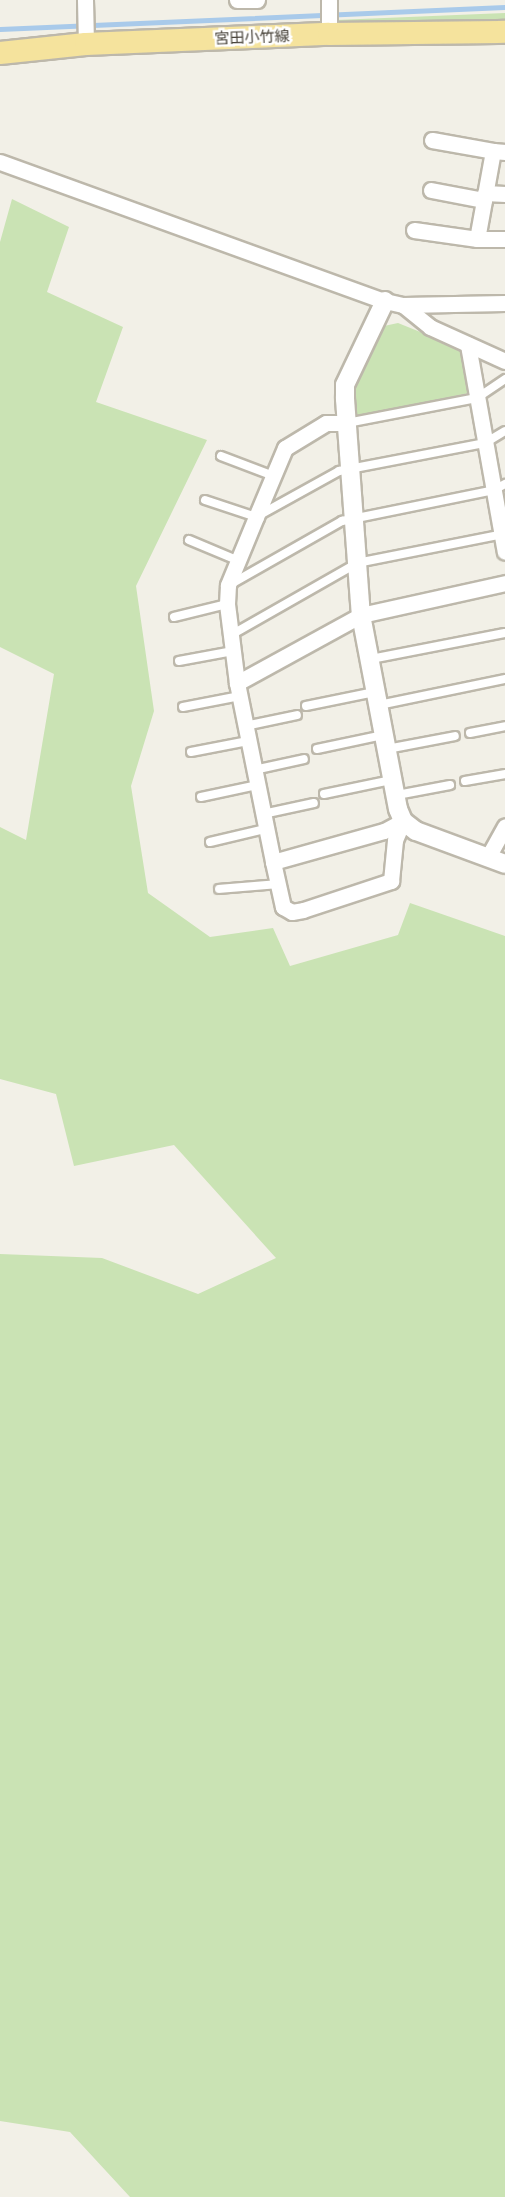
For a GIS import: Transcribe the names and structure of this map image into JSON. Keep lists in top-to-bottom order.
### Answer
{
  "streets": {
    "main road": ["宮田小竹線"]
  }
}
